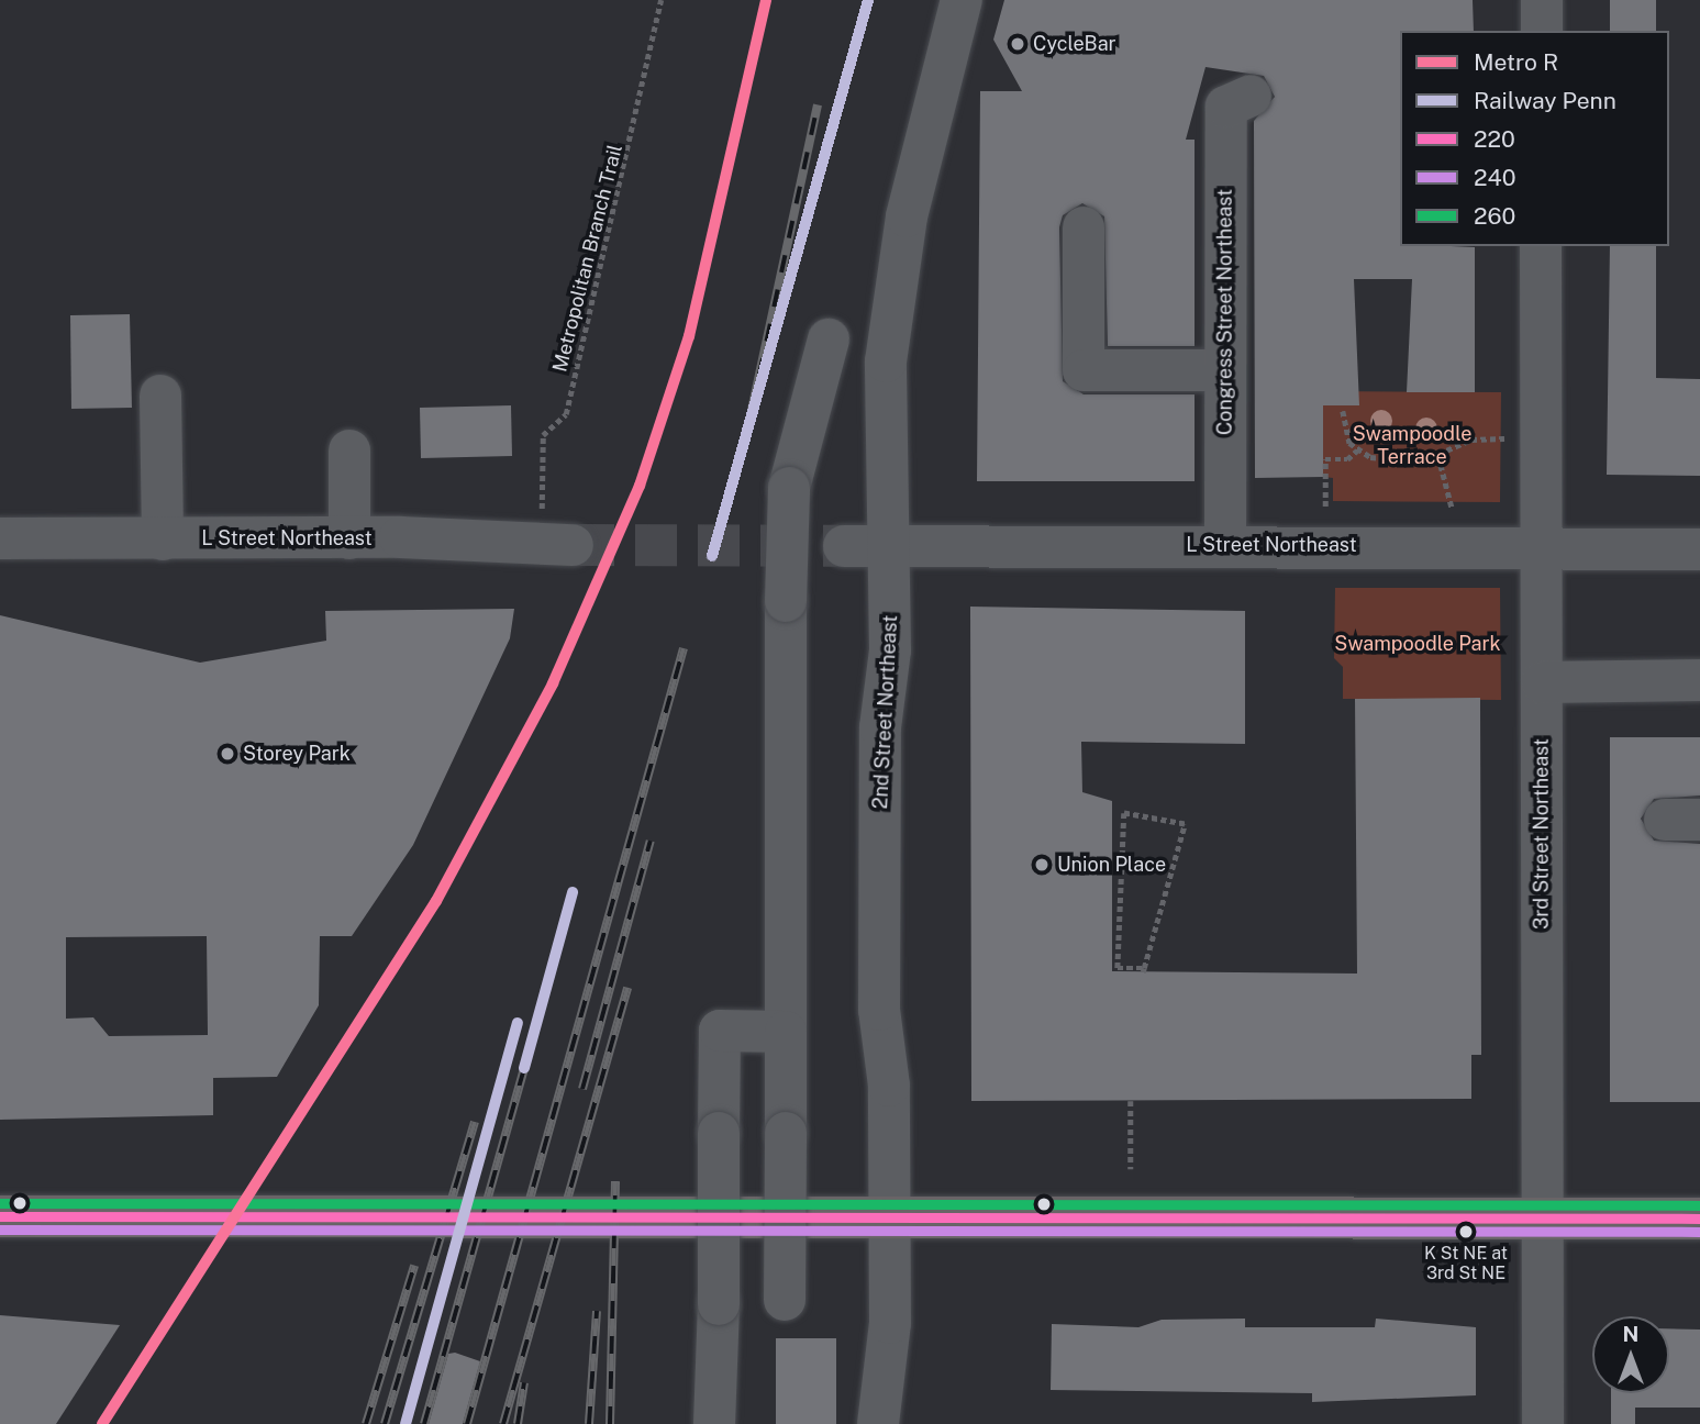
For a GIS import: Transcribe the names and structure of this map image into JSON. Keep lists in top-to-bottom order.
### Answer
{
  "streets": {
    "street": [
      "Congress Street Northeast",
      "L Street Northeast",
      "2nd Street Northeast",
      "3rd Street Northeast"
    ],
    "path": ["Metropolitan Branch Trail"]
  },
  "crossings": [
    ["Congress Street Northeast", "L Street Northeast"],
    ["L Street Northeast", "2nd Street Northeast"],
    ["L Street Northeast", "3rd Street Northeast"]
  ],
  "parks": ["Swampoodle Terrace", "Swampoodle Park"],
  "places": [
    "CycleBar",
    "Storey Park",
    "Union Place",
    "K St NE at 3rd St NE"
  ],
  "lines": [
    "metro line R",
    "rail line Penn",
    "transit line 260",
    "transit line 220",
    "transit line 240"
  ],
  "legend": [
    "Metro R",
    "Railway Penn",
    "220",
    "240",
    "260"
  ],
  "north": "top"
}
